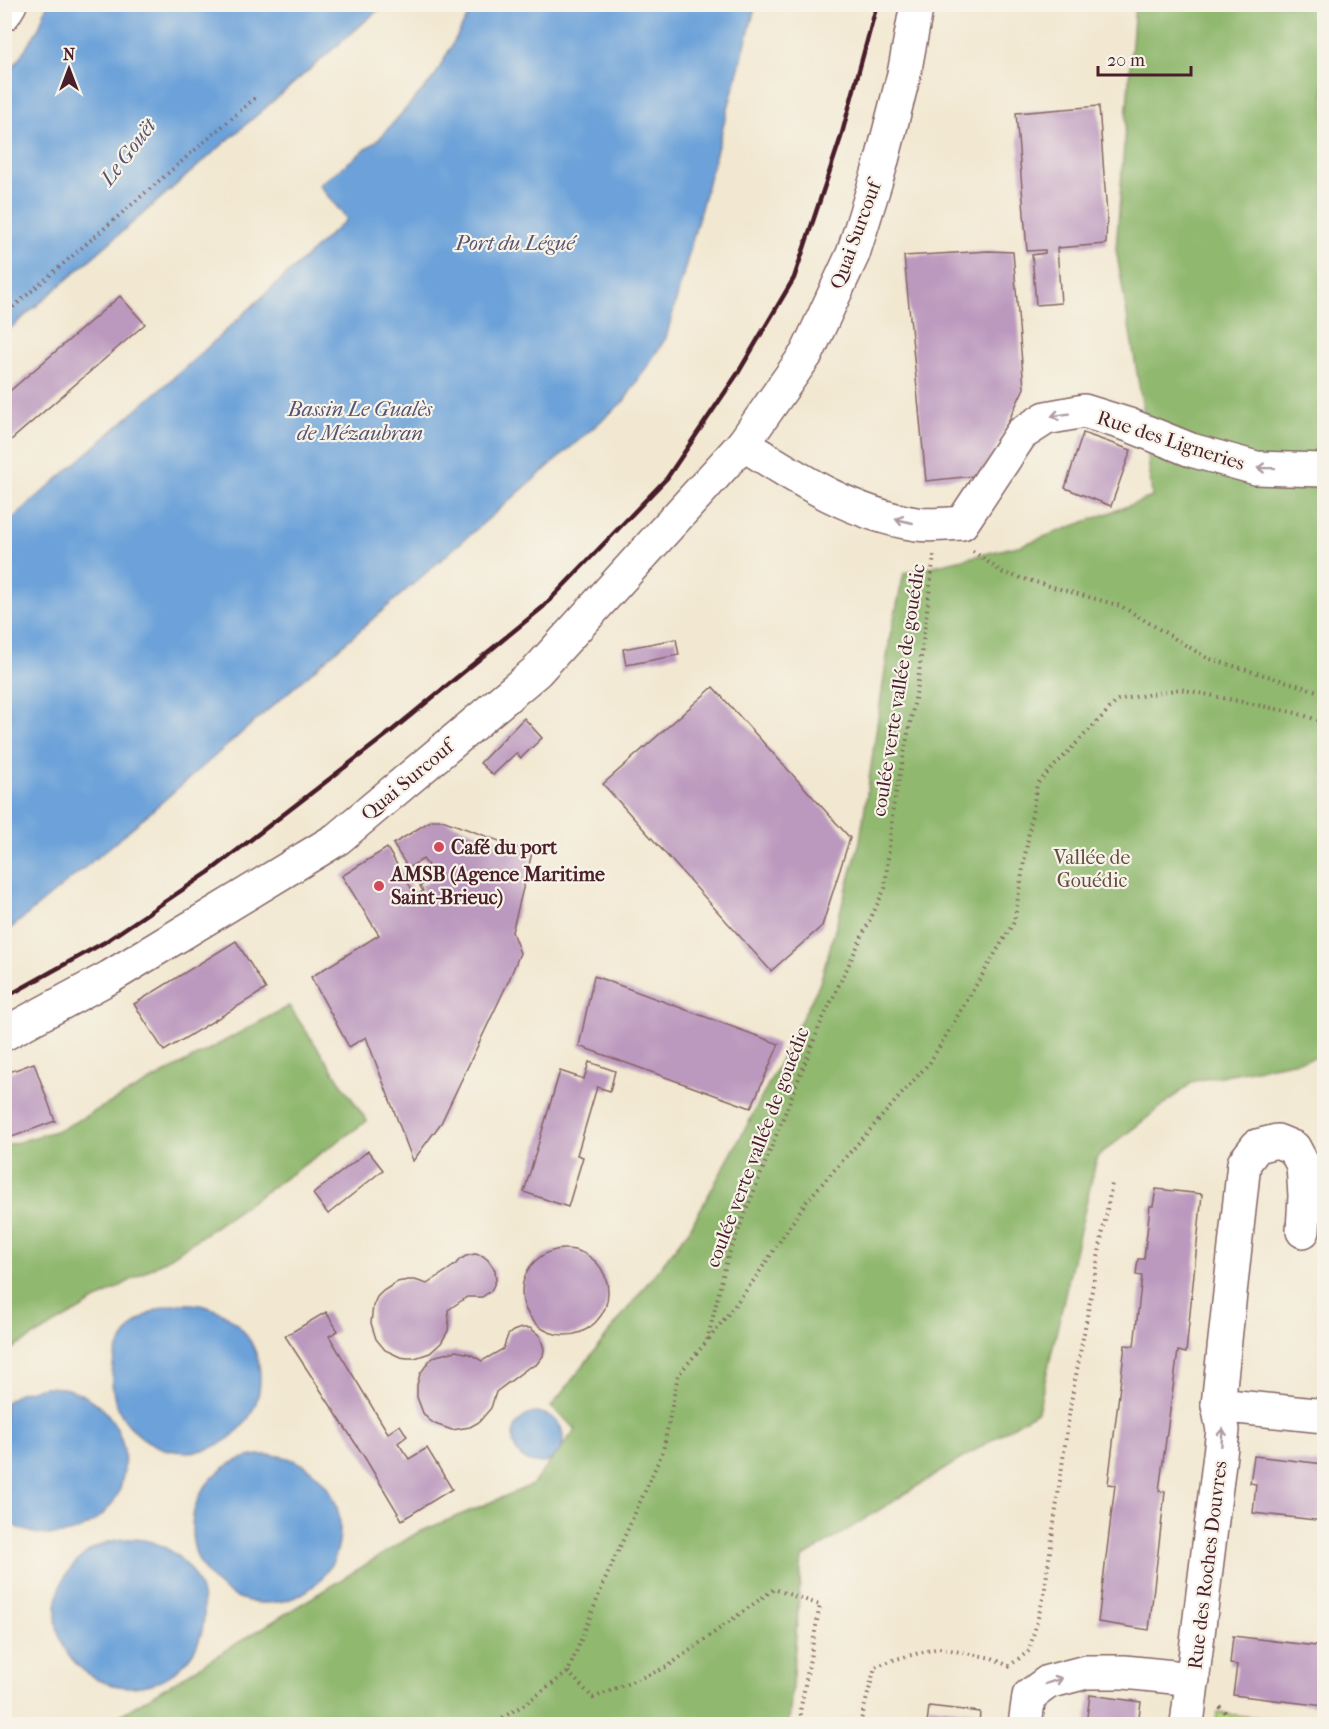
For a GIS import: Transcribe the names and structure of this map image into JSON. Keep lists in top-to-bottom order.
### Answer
{
  "streets": {
    "street": ["Quai Surcouf", "Rue des Ligneries", "Rue des Roches Douvres"],
    "path": ["coulée verte vallée de gouédic"]
  },
  "crossings": [
    ["Rue des Ligneries", "coulée verte vallée de gouédic"]
  ],
  "one_way": ["Rue des Ligneries", "Rue des Roches Douvres"],
  "water": ["Le Gouët", "Port du Légué", "Bassin Le Gualès de Mézaubran"],
  "parks": ["Vallée de Gouédic"],
  "places": ["Café du port", "AMSB (Agence Maritime Saint-Brieuc)"],
  "scale_bar": "20 m",
  "north": "top"
}
